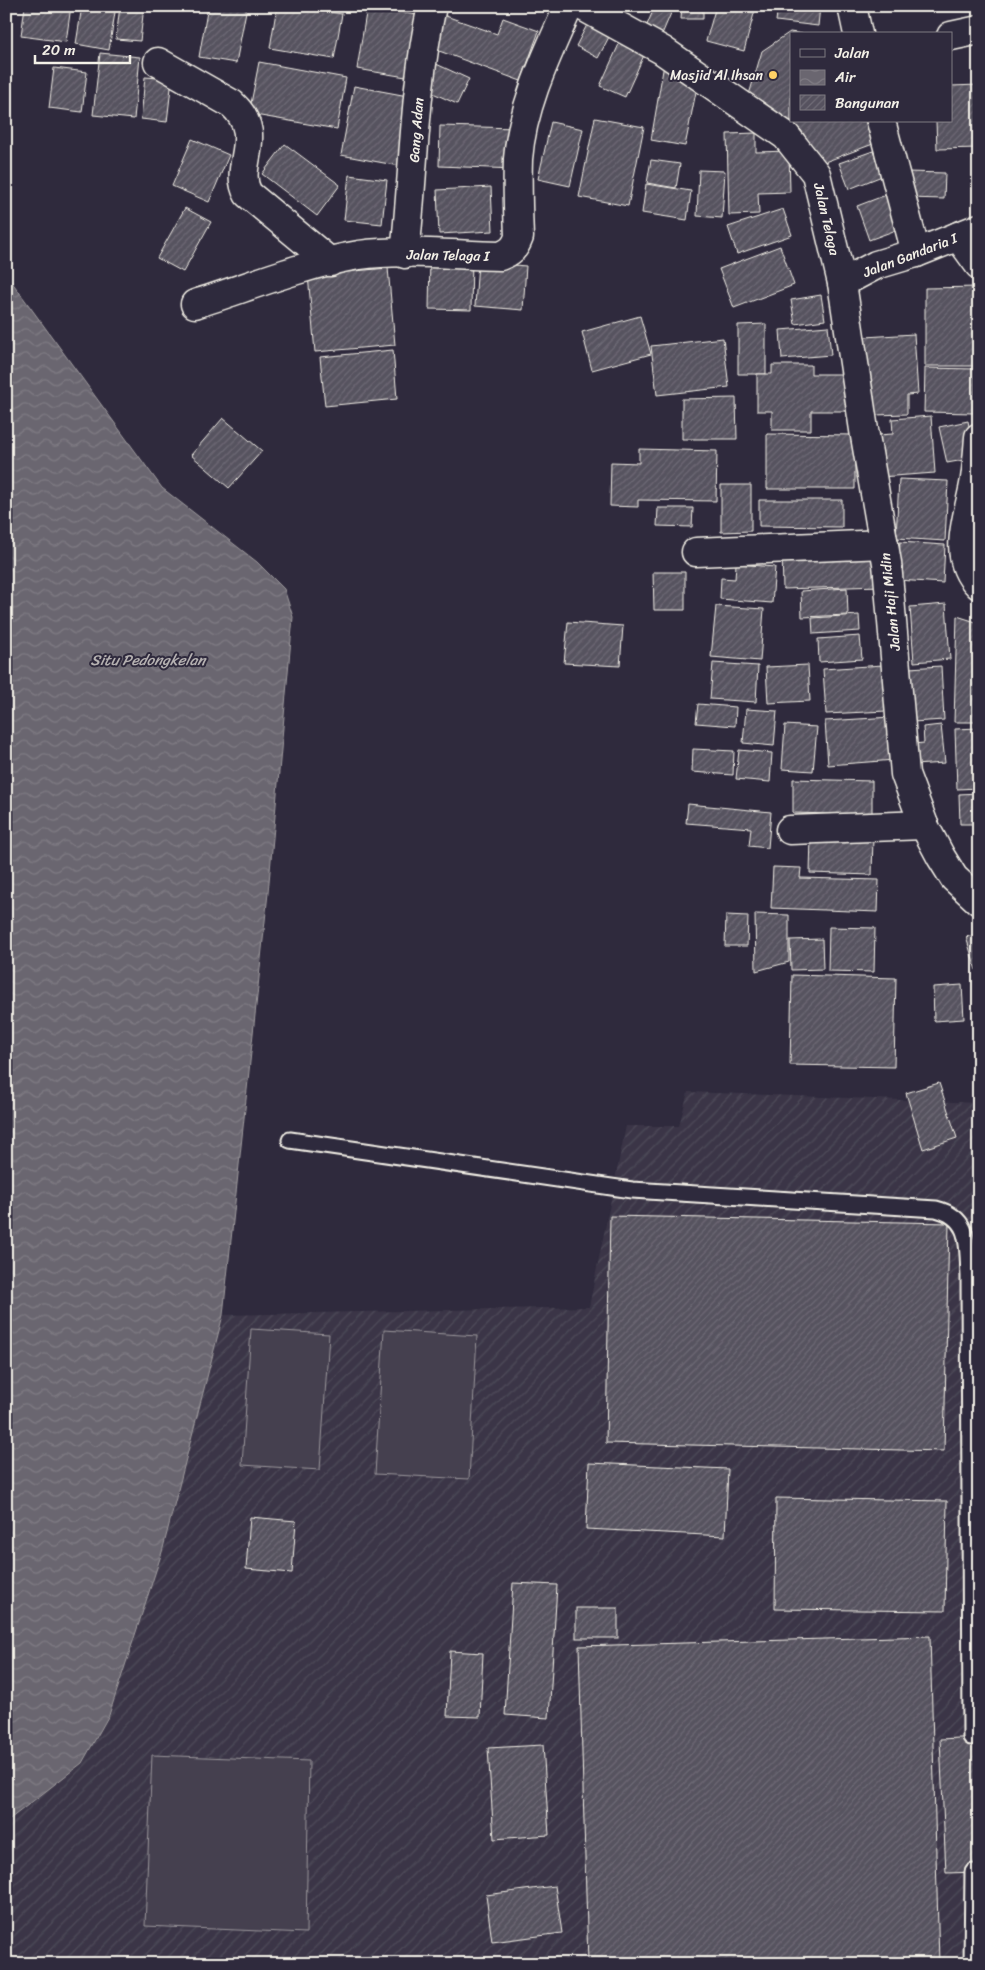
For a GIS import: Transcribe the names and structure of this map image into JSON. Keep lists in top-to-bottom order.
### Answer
{
  "streets": {
    "street": [
      "Gang Adan",
      "Jalan Telaga",
      "Jalan Telaga I",
      "Jalan Gandaria I",
      "Jalan Haji Midin"
    ]
  },
  "crossings": [
    ["Gang Adan", "Jalan Telaga I"],
    ["Jalan Telaga", "Jalan Gandaria I"],
    ["Jalan Telaga", "Jalan Haji Midin"],
    ["Jalan Gandaria I", "Jalan Haji Midin"]
  ],
  "water": ["Situ Pedongkelan"],
  "places": ["Masjid Al Ihsan"],
  "legend": ["Jalan", "Air", "Bangunan"],
  "scale_bar": "20 m"
}
